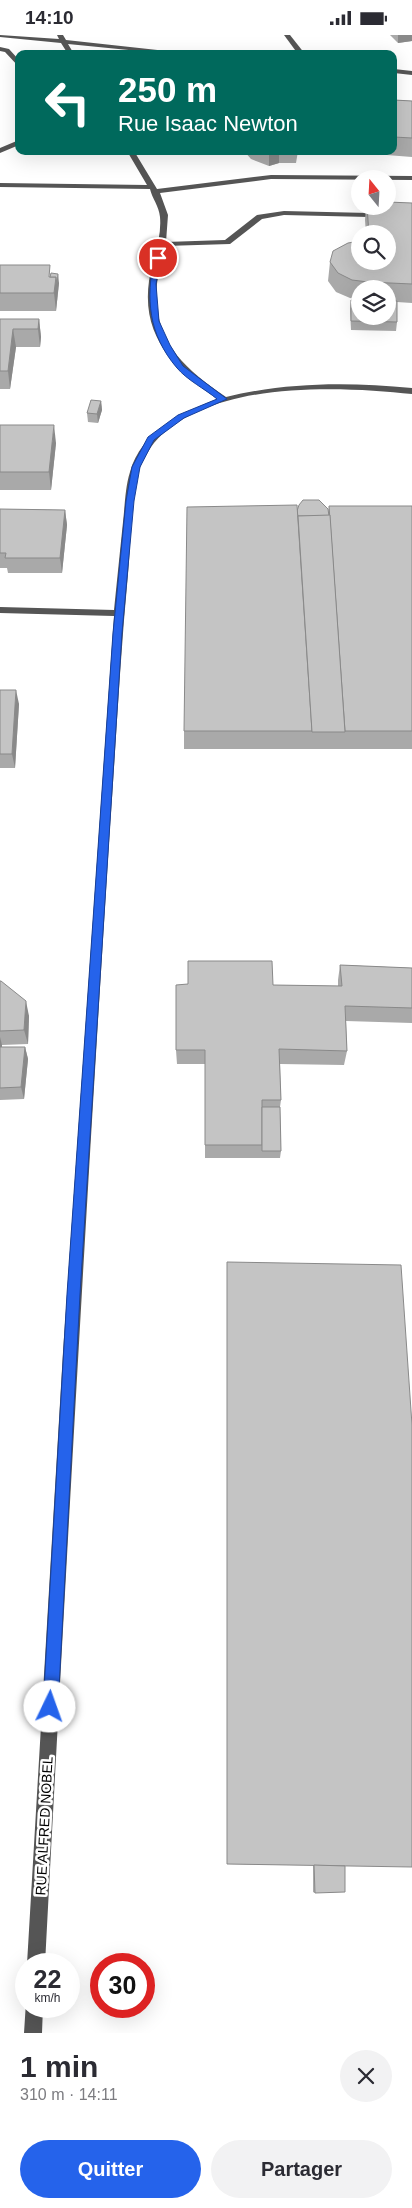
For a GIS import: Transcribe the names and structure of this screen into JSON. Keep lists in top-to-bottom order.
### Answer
{
  "streets": {
    "street": ["RUE ALFRED NOBEL"]
  },
  "north": "top",
  "page": {
    "status": "14:10",
    "turn": ["250 m", "Rue Isaac Newton"],
    "speed": "22 km/h",
    "limit": "30",
    "heading": ["1 min", "310 m · 14:11"],
    "buttons": ["Quitter", "Partager"]
  }
}
